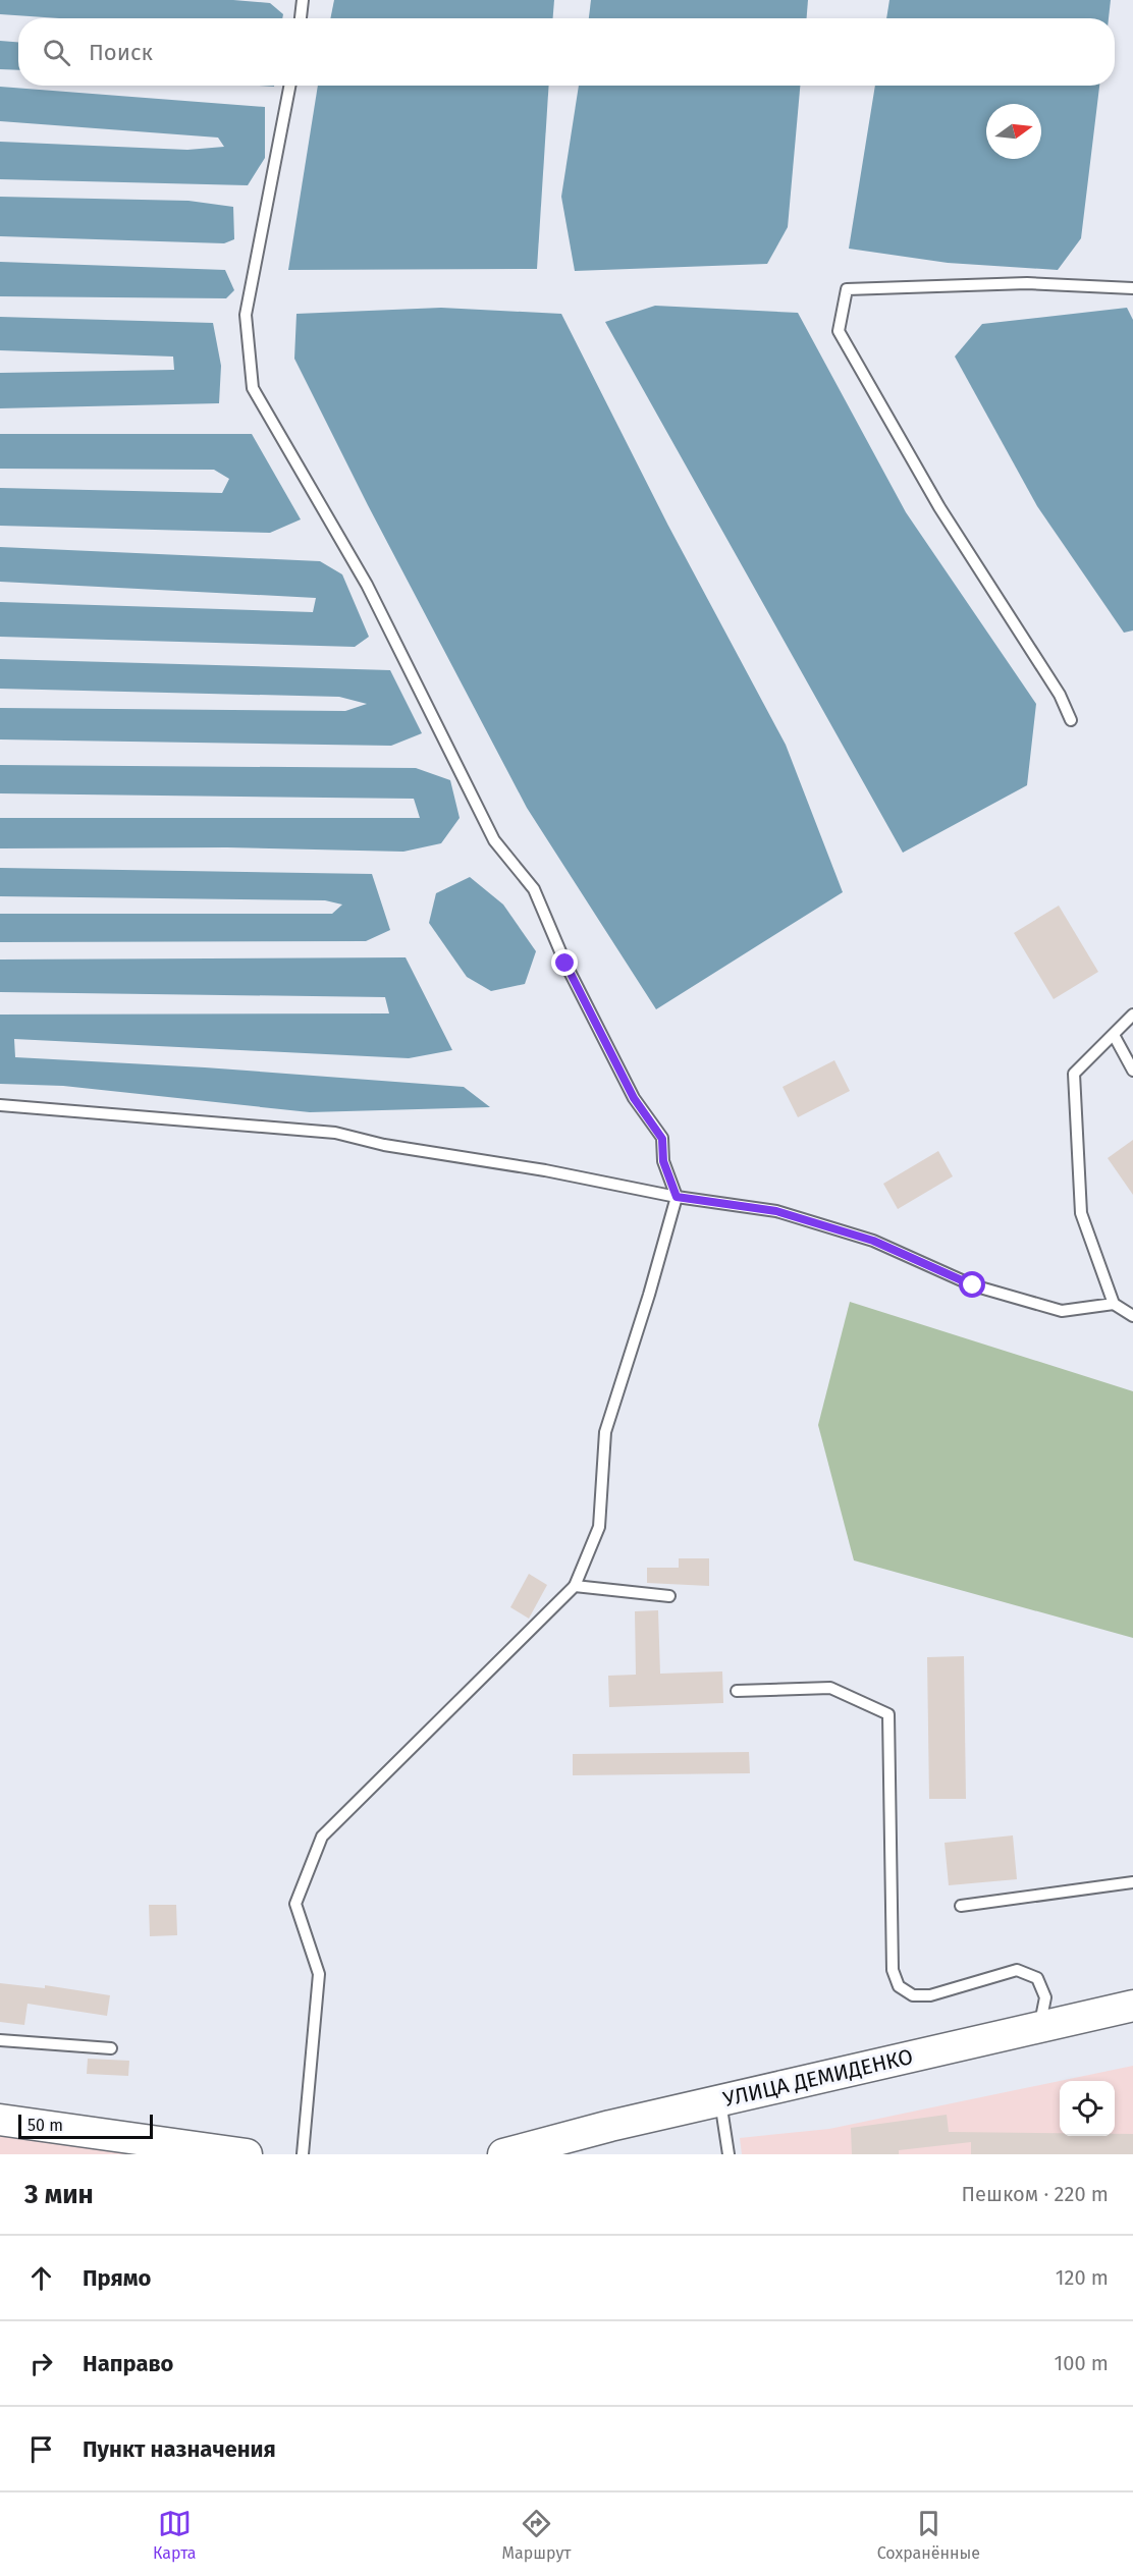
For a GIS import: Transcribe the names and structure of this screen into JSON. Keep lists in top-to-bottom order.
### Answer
{
  "streets": {
    "main road": ["УЛИЦА ДЕМИДЕНКО"]
  },
  "scale_bar": "50 m",
  "north": "right",
  "page": {
    "search": "Поиск",
    "scale": "50 m",
    "heading": ["3 мин", "Пешком · 220 m"],
    "list": [
      ["Прямо", "120 m"],
      ["Направо", "100 m"],
      "Пункт назначения"
    ],
    "nav": ["Карта", "Маршрут", "Сохранённые"]
  }
}
